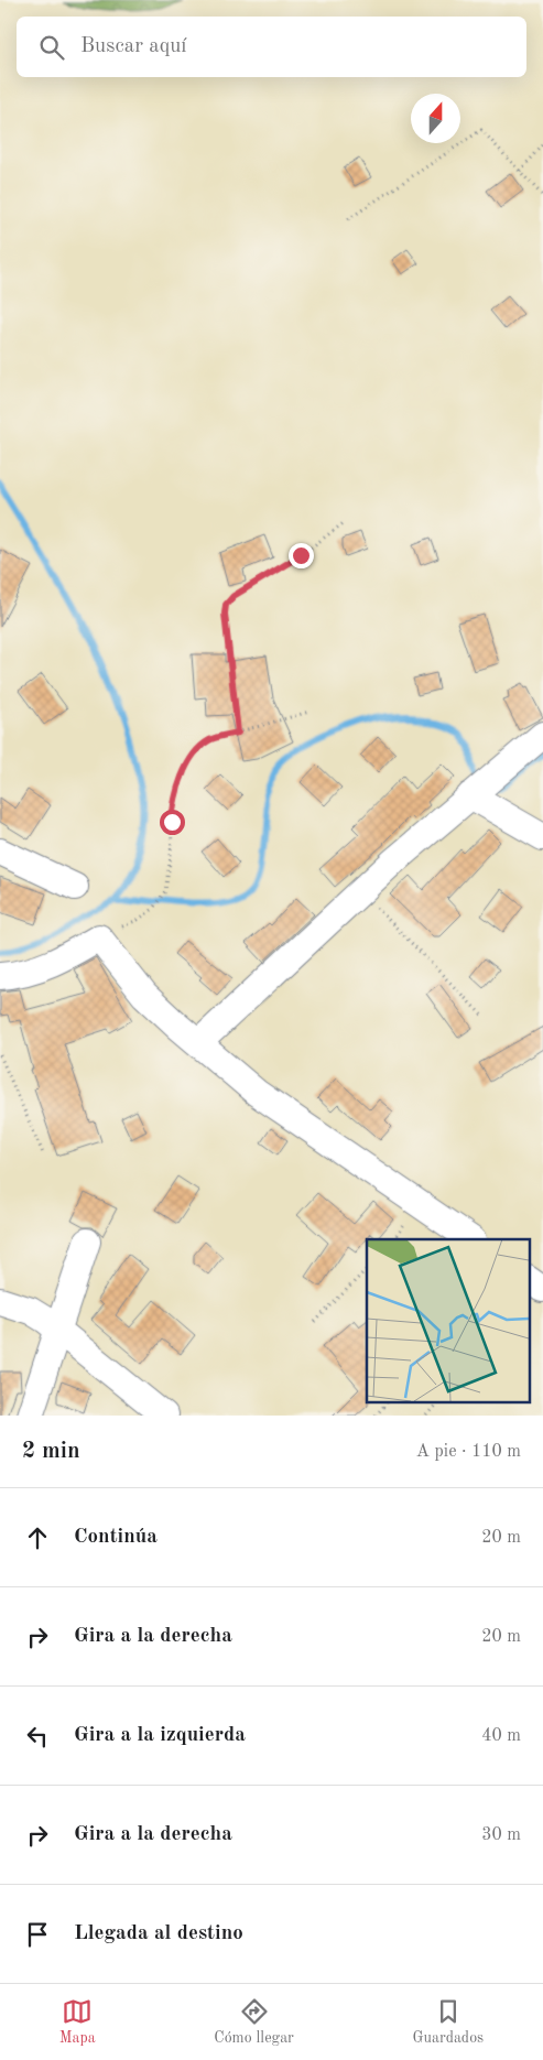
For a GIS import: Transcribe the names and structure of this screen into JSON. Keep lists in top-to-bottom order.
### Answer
{
  "north": "top",
  "page": {
    "search": "Buscar aquí",
    "heading": ["2 min", "A pie · 110 m"],
    "list": [
      ["Continúa", "20 m"],
      ["Gira a la derecha", "20 m"],
      ["Gira a la izquierda", "40 m"],
      ["Gira a la derecha", "30 m"],
      "Llegada al destino"
    ],
    "nav": ["Mapa", "Cómo llegar", "Guardados"]
  }
}
